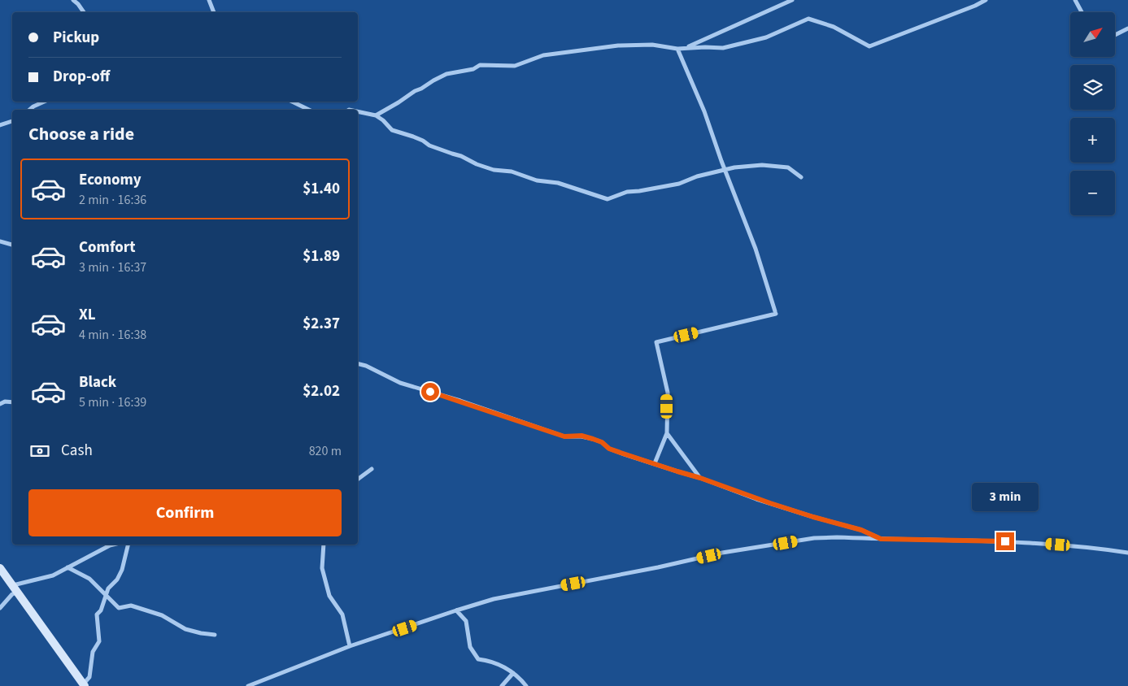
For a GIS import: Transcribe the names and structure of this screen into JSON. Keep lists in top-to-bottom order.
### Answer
{
  "north": "top right",
  "page": {
    "map_buttons": ["+", "−"],
    "banner": ["Pickup", "Drop-off"],
    "heading": "Choose a ride",
    "list": [
      {
        "name": "Economy",
        "note": "2 min · 16:36",
        "value": "$1.40"
      },
      {
        "name": "Comfort",
        "note": "3 min · 16:37",
        "value": "$1.89"
      },
      {
        "name": "XL",
        "note": "4 min · 16:38",
        "value": "$2.37"
      },
      {
        "name": "Black",
        "note": "5 min · 16:39",
        "value": "$2.02"
      }
    ],
    "pay": ["Cash", "820 m"],
    "buttons": "Confirm",
    "bubble": "3 min"
  }
}
